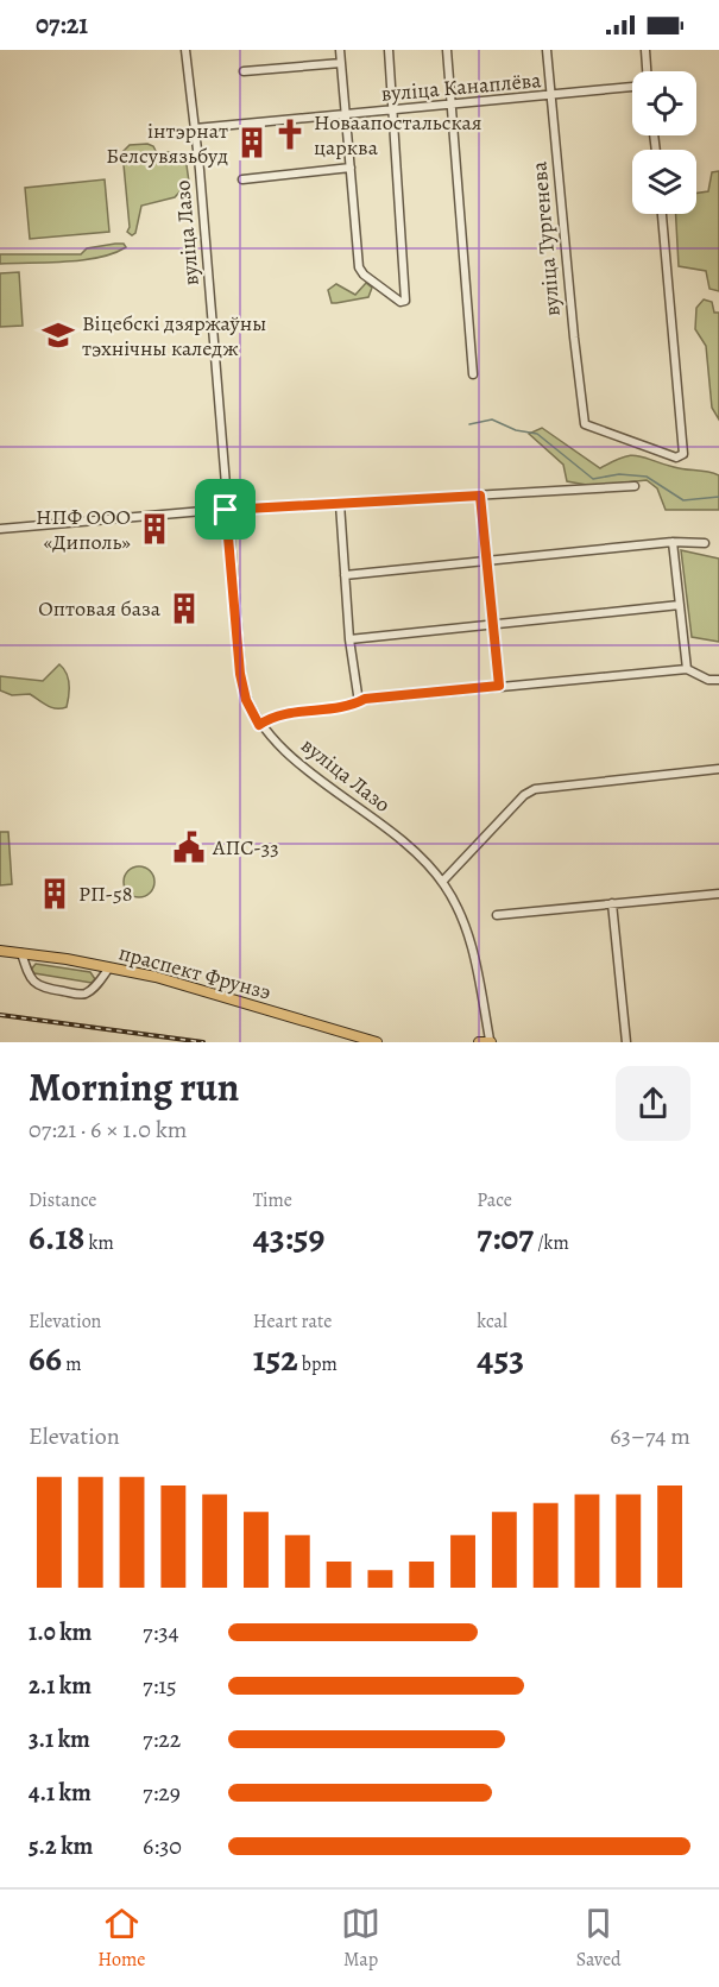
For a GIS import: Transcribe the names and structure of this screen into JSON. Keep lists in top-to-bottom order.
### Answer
{
  "streets": {
    "main road": ["праспект Фрунзэ"],
    "street": ["вуліца Канаплёва", "вуліца Лазо", "вуліца Тургенева"]
  },
  "crossings": [
    ["вуліца Канаплёва", "вуліца Лазо"],
    ["вуліца Канаплёва", "вуліца Тургенева"]
  ],
  "places": {
    "church": ["Новаапостальская царква"],
    "building": [
      "інтэрнат Белсувязьбуд",
      "НПФ ООО «Диполь»",
      "Оптовая база",
      "РП-58"
    ],
    "school or university": ["Віцебскі дзяржаўны тэхнічны каледж"],
    "public building": ["АПС-33"]
  },
  "page": {
    "status": "07:21",
    "heading": ["Morning run", "07:21 · 6 × 1.0 km"],
    "stats": [
      ["Distance", "6.18 km"],
      ["Time", "43:59"],
      ["Pace", "7:07 /km"],
      ["Elevation", "66 m"],
      ["Heart rate", "152 bpm"],
      ["kcal", "453"]
    ],
    "chart": ["Elevation", "63–74 m"],
    "list": [
      {
        "name": "1.0 km",
        "note": "7:34"
      },
      {
        "name": "2.1 km",
        "note": "7:15"
      },
      {
        "name": "3.1 km",
        "note": "7:22"
      },
      {
        "name": "4.1 km",
        "note": "7:29"
      },
      {
        "name": "5.2 km",
        "note": "6:30"
      }
    ],
    "tabs": ["Home", "Map", "Saved"]
  }
}
